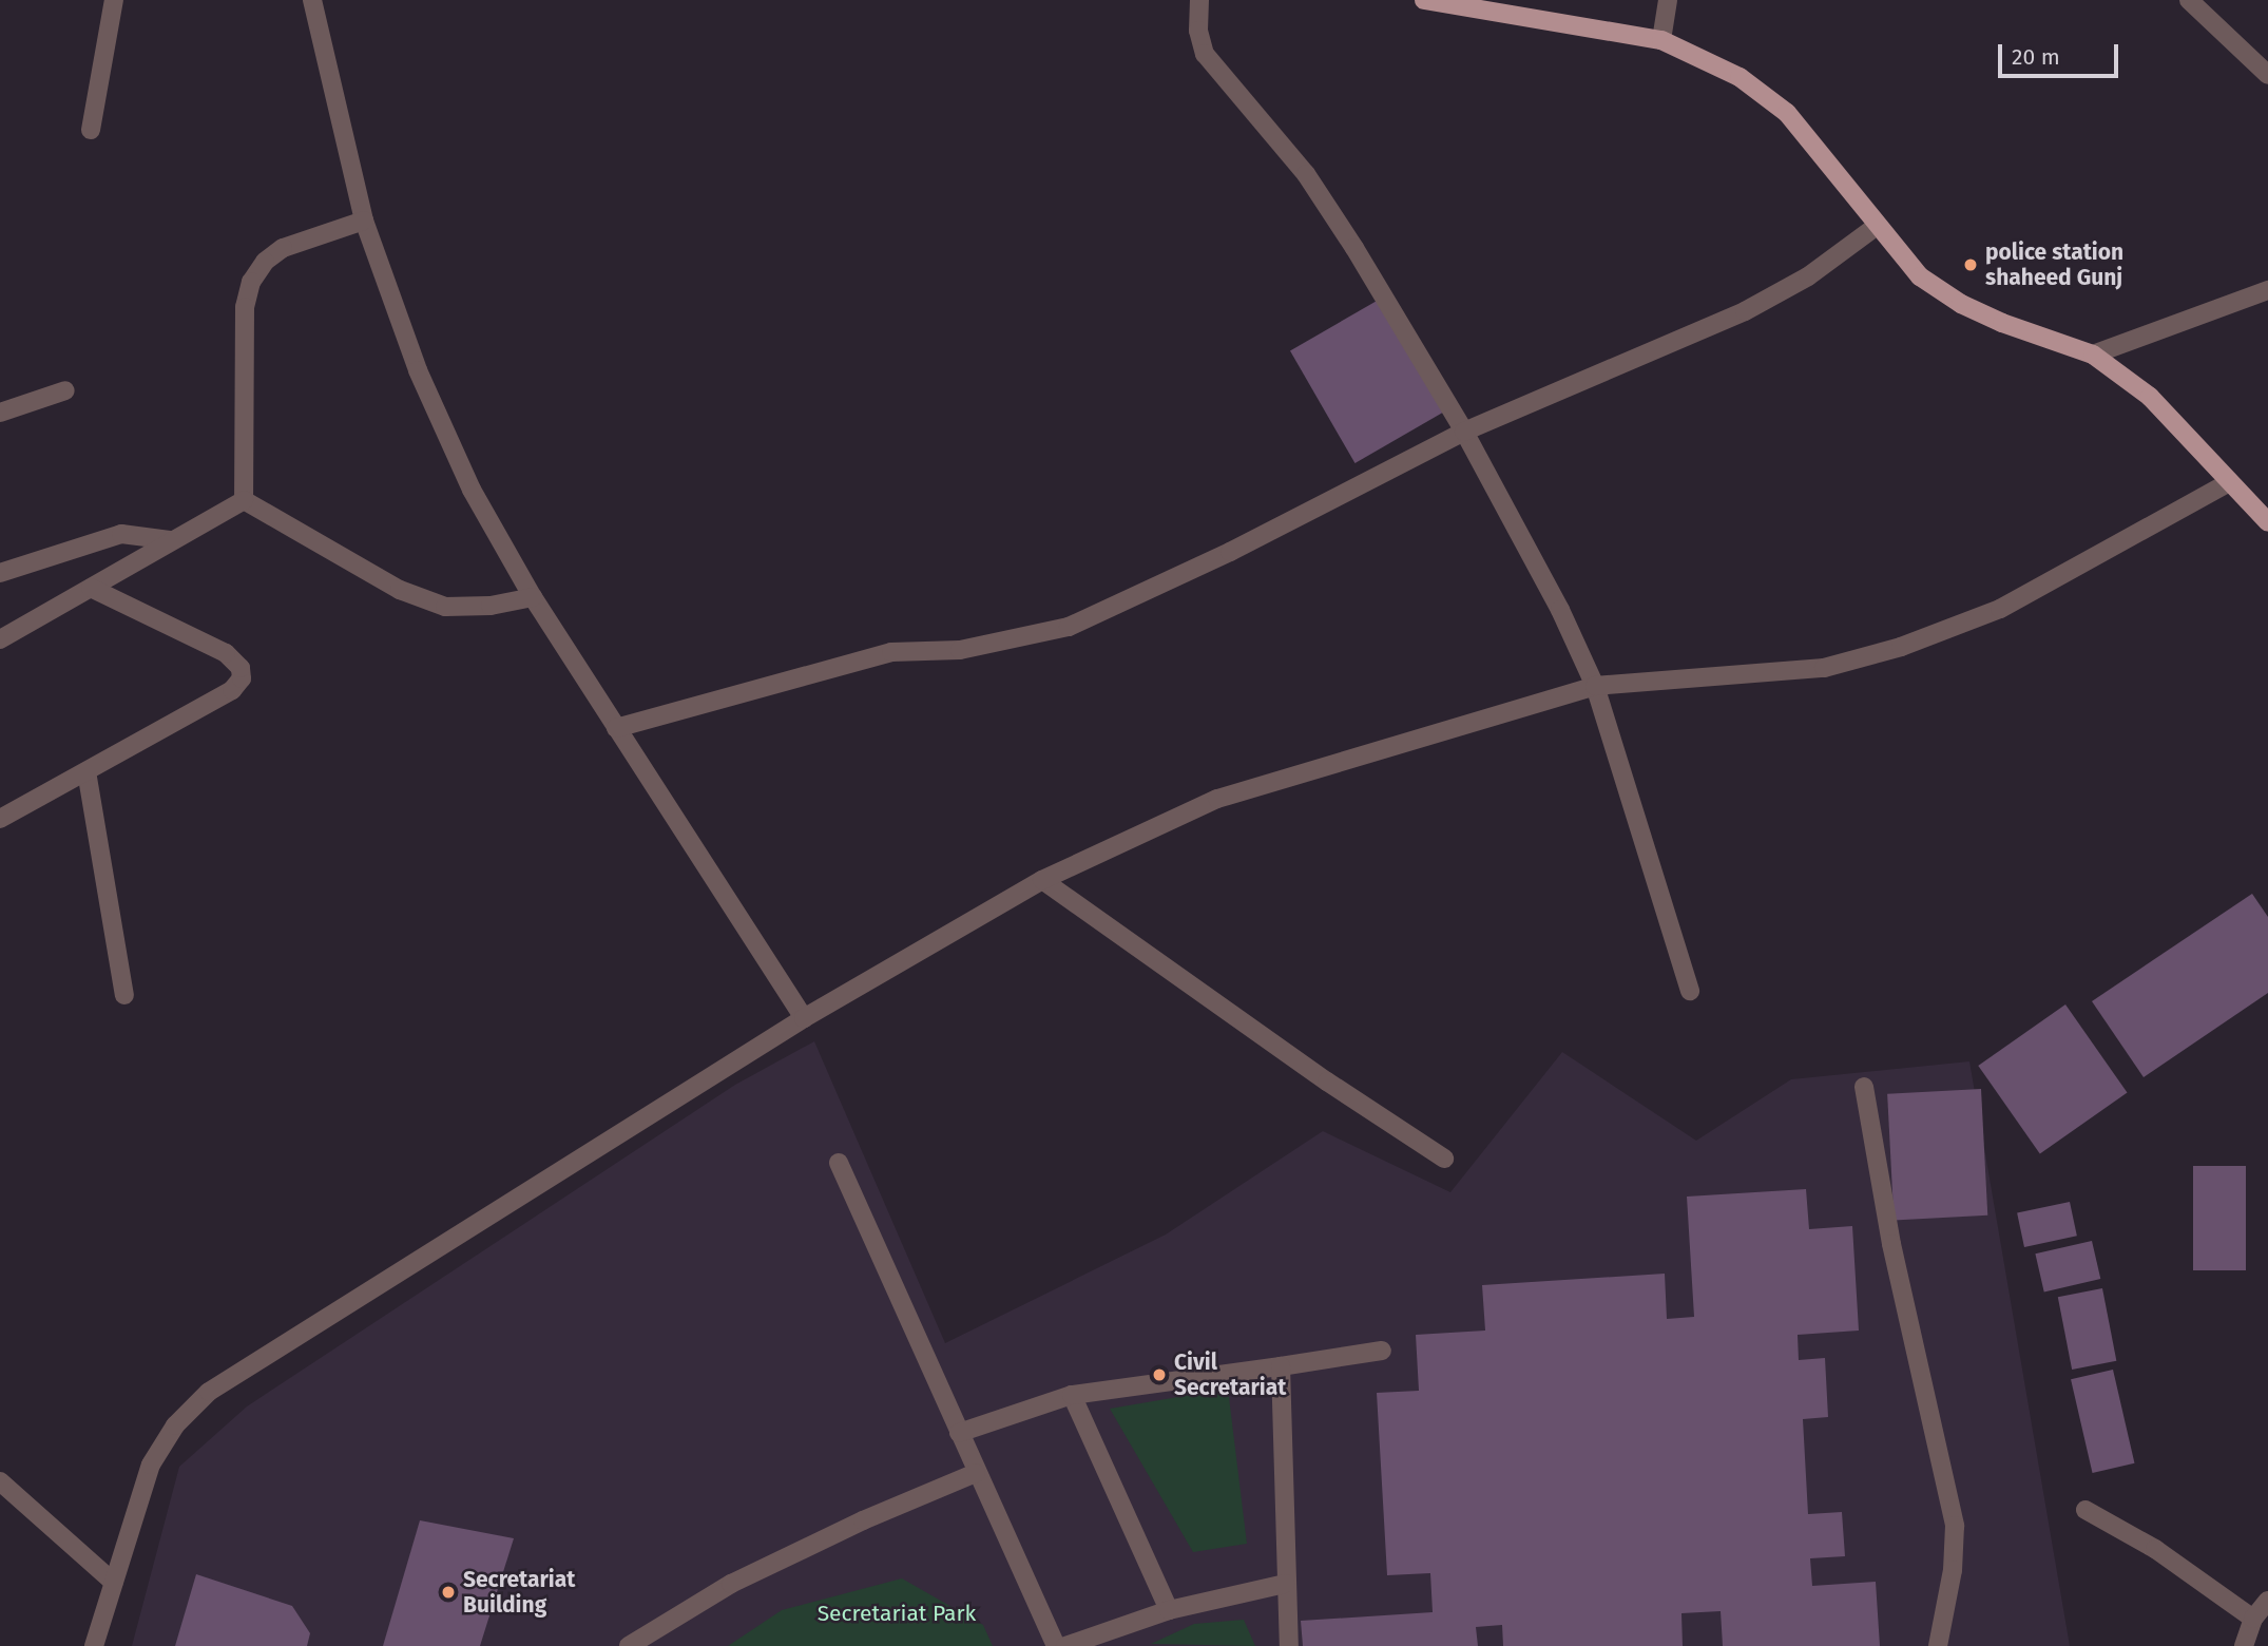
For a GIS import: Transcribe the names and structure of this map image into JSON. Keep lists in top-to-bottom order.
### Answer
{
  "parks": ["Secretariat Park"],
  "places": ["police station shaheed Gunj", "Civil Secretariat", "Secretariat Building"],
  "scale_bar": "20 m"
}
